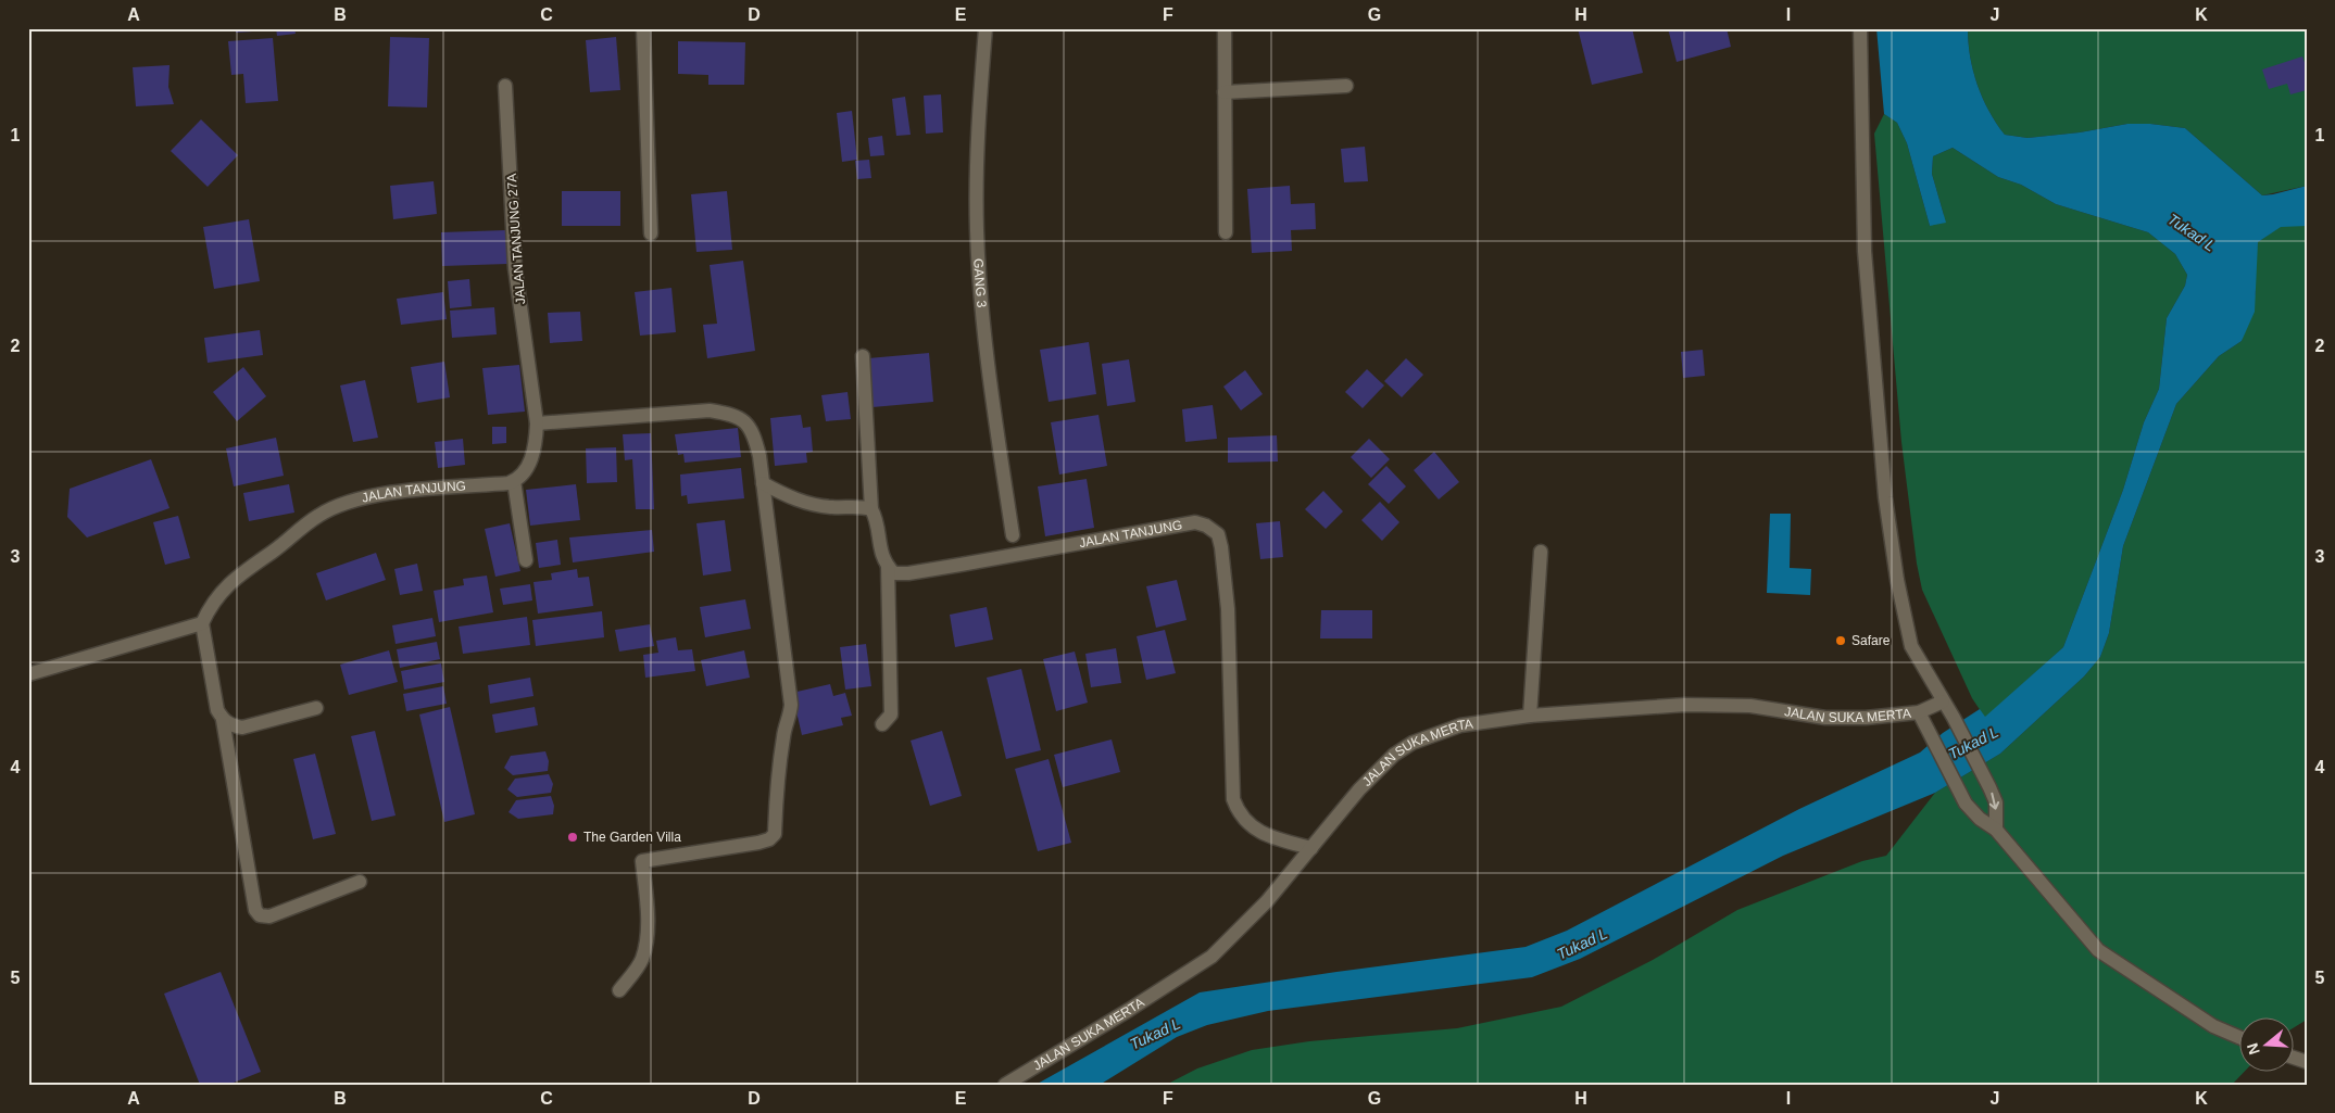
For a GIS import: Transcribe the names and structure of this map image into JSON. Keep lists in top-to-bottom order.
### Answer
{
  "streets": {
    "street": [
      "JALAN TANJUNG 27A",
      "GANG 3",
      "JALAN TANJUNG",
      "JALAN SUKA MERTA"
    ]
  },
  "crossings": [
    ["JALAN TANJUNG", "JALAN SUKA MERTA"]
  ],
  "water": ["Tukad L"],
  "places": ["Safare", "The Garden Villa"],
  "north": "left",
  "grid": {
    "columns": [
      "A",
      "B",
      "C",
      "D",
      "E",
      "F",
      "G",
      "H",
      "I",
      "J",
      "K"
    ],
    "rows": [
      "1",
      "2",
      "3",
      "4",
      "5"
    ]
  }
}
